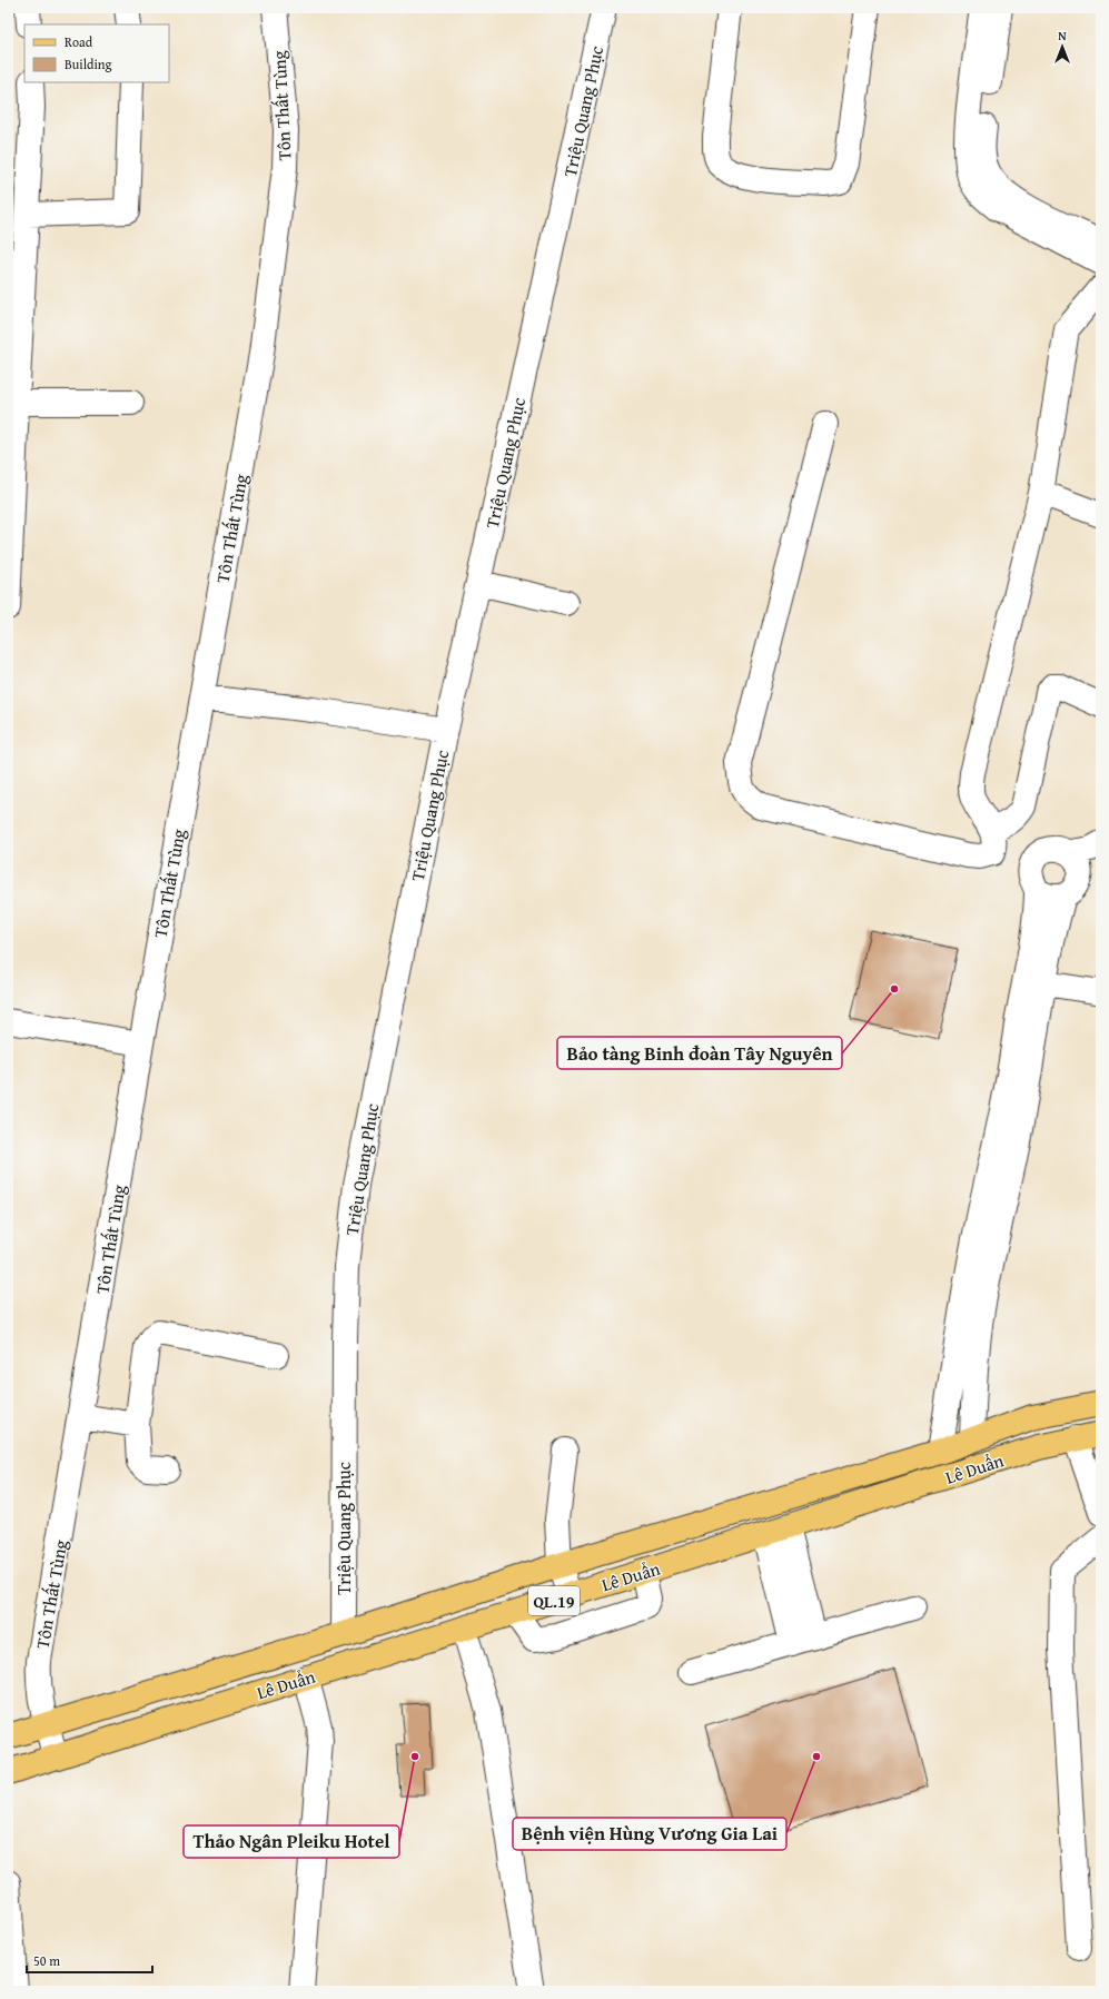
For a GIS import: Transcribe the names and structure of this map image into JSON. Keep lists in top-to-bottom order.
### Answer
{
  "streets": {
    "main road": ["Lê Duẩn", "QL.19"],
    "street": ["Tôn Thất Tùng", "Triệu Quang Phục"]
  },
  "crossings": [
    ["Tôn Thất Tùng", "Lê Duẩn"],
    ["Triệu Quang Phục", "Lê Duẩn"]
  ],
  "places": ["Bảo tàng Binh đoàn Tây Nguyên", "Thảo Ngân Pleiku Hotel", "Bệnh viện Hùng Vương Gia Lai"],
  "legend": ["Road", "Building"],
  "scale_bar": "50 m",
  "north": "top"
}
